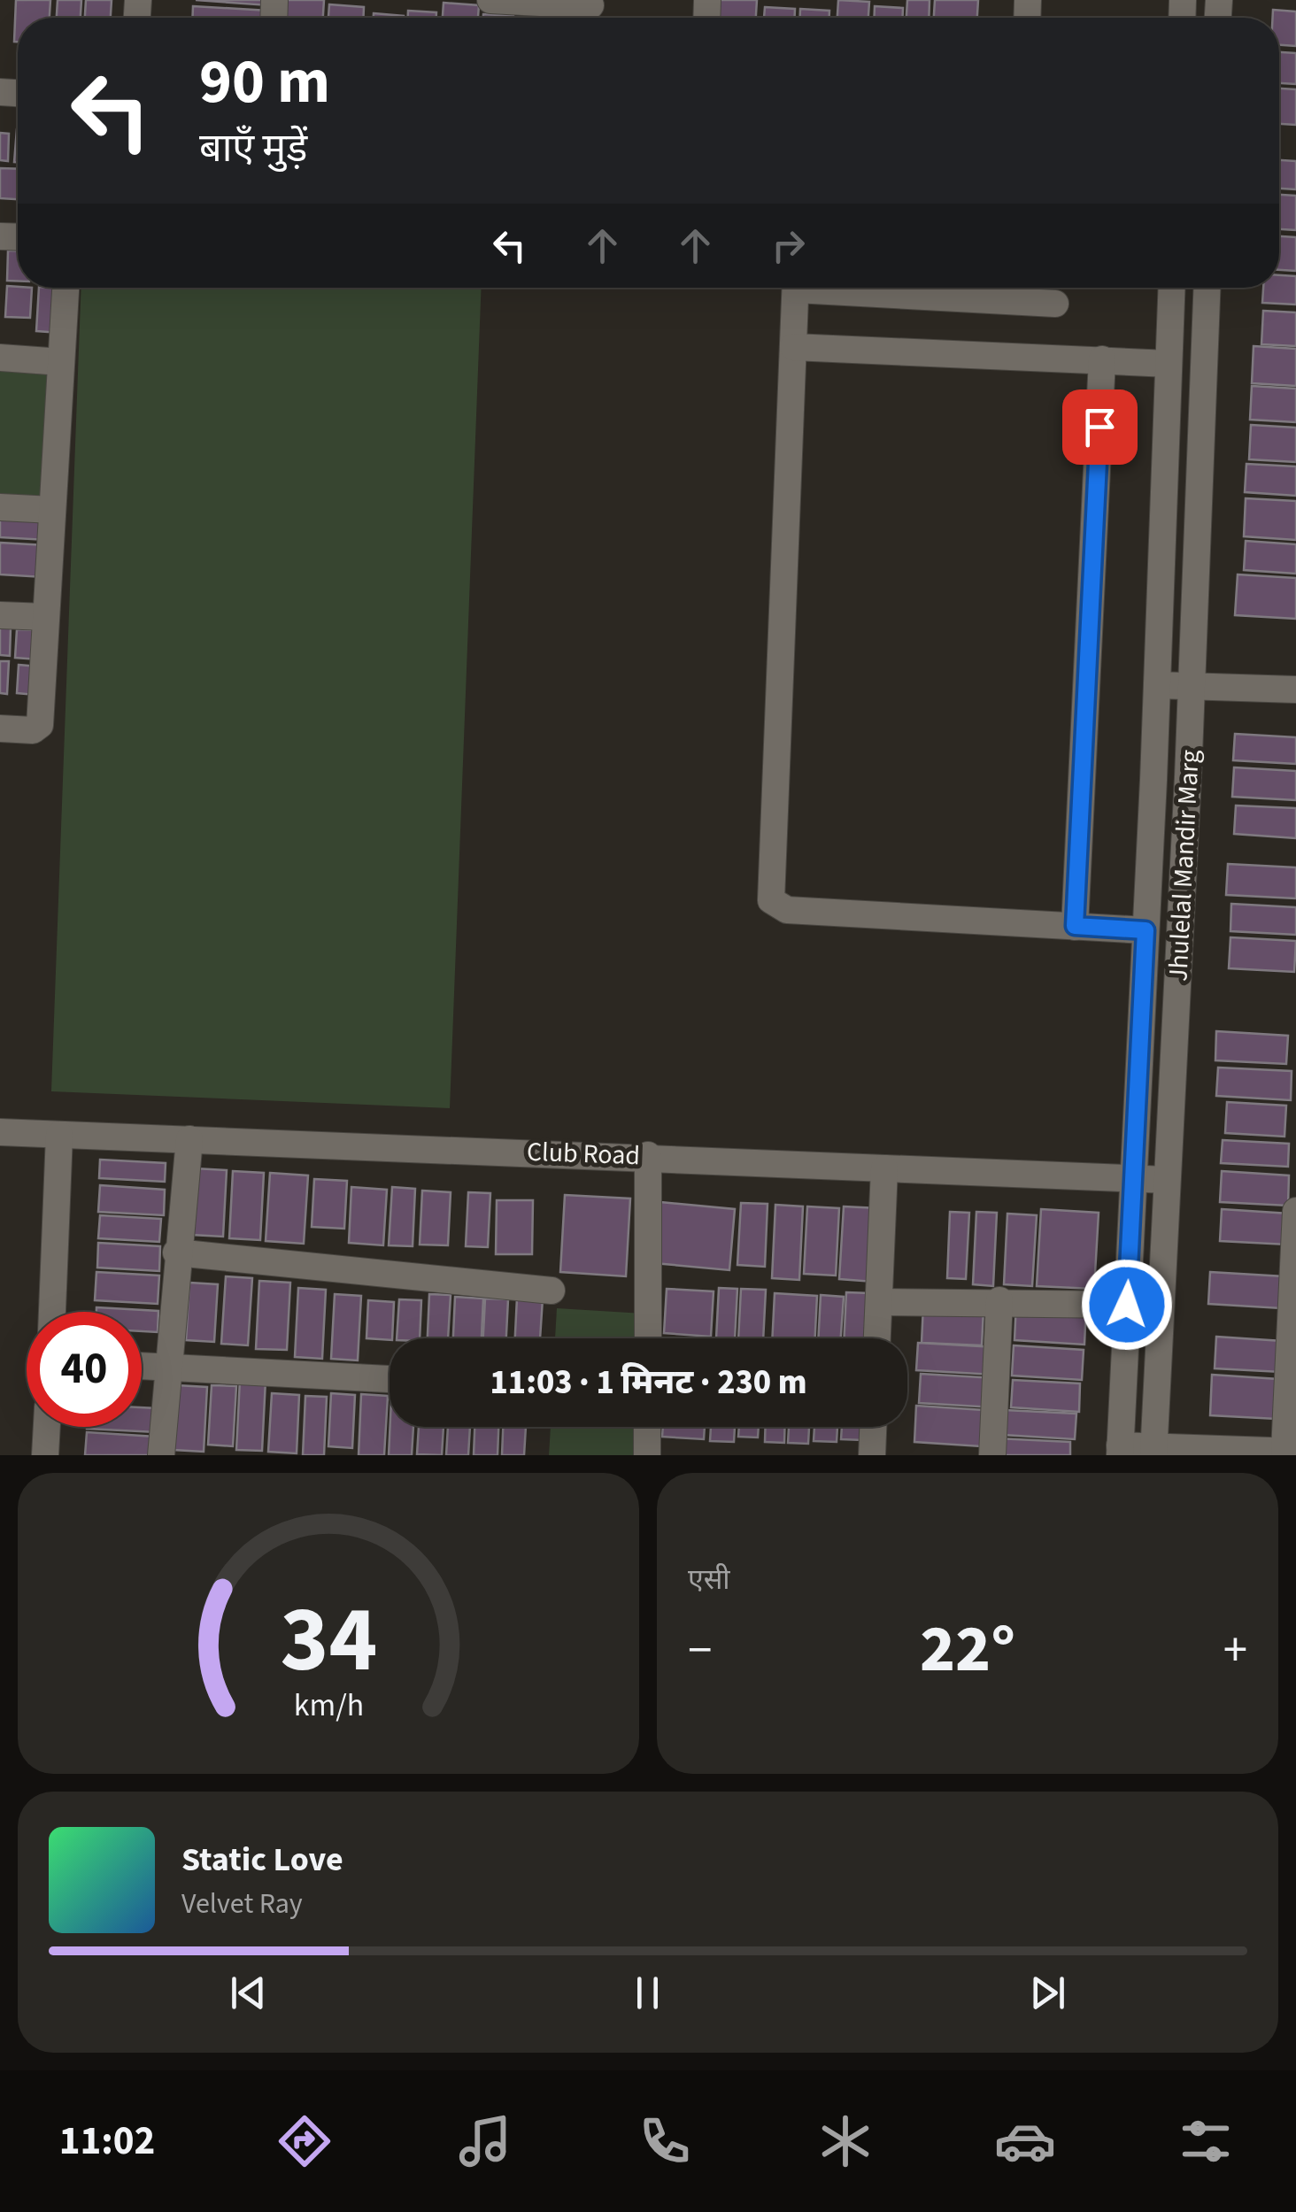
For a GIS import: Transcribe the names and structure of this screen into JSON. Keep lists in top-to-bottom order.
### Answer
{
  "streets": {
    "street": ["Jhulelal Mandir Marg", "Club Road"]
  },
  "crossings": [
    ["Jhulelal Mandir Marg", "Club Road"]
  ],
  "page": {
    "turn": ["90 m", "बाएँ मुड़ें"],
    "limit": "40",
    "trip": "11:03 · 1 मिनट · 230 m",
    "tile": "एसी",
    "heat": ["−", "22°", "+"],
    "song": ["Static Love", "Velvet Ray"],
    "tabs": "11:02",
    "gauge": ["34", "km/h"]
  }
}
